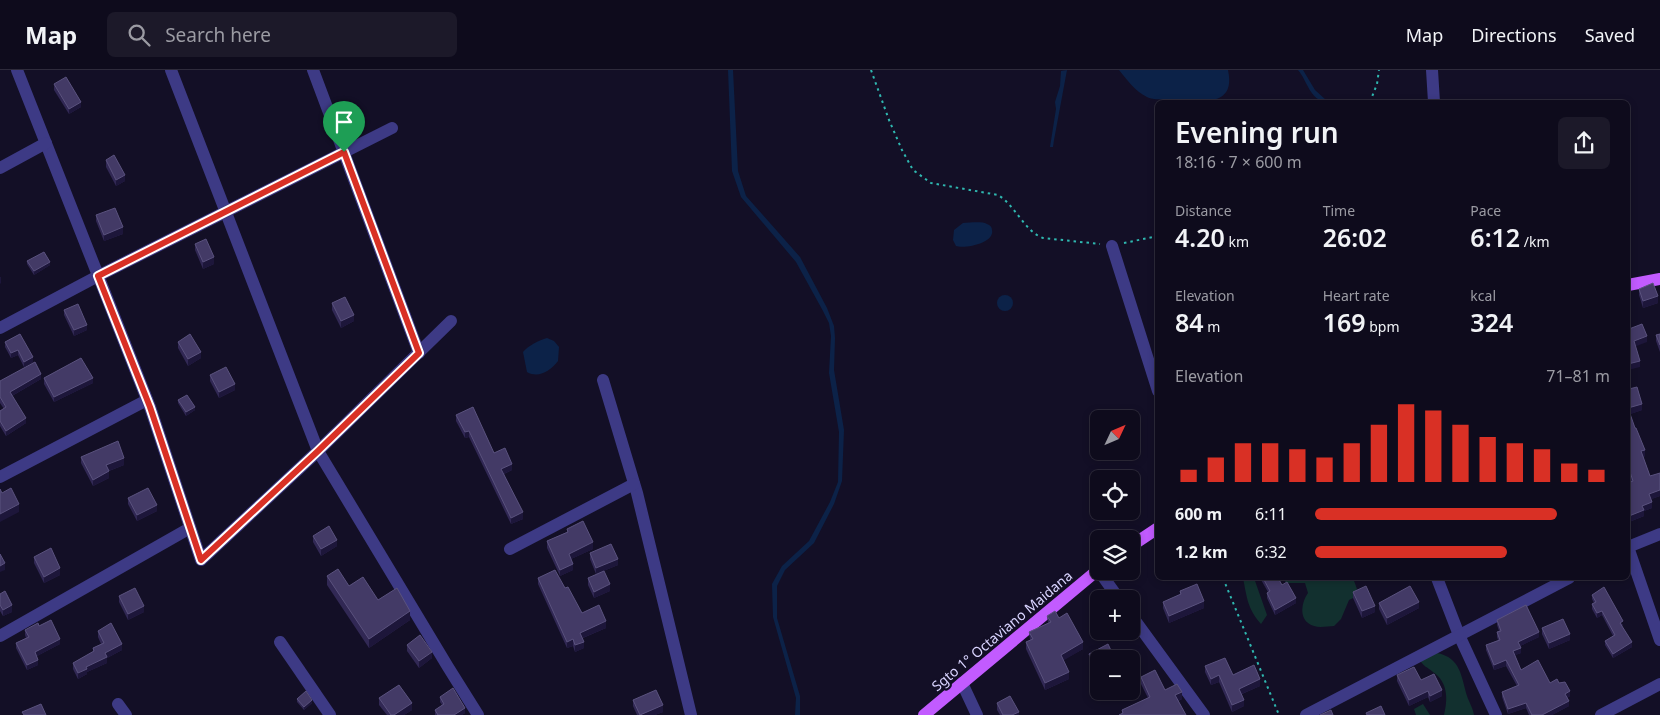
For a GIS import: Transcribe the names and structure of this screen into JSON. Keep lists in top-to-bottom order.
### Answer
{
  "streets": {
    "main road": ["Sgto 1° Octaviano Maidana"]
  },
  "north": "top right",
  "page": {
    "header": "Map",
    "search": "Search here",
    "nav": ["Map", "Directions", "Saved"],
    "heading": ["Evening run", "18:16 · 7 × 600 m"],
    "stats": [
      ["Distance", "4.20 km"],
      ["Time", "26:02"],
      ["Pace", "6:12 /km"],
      ["Elevation", "84 m"],
      ["Heart rate", "169 bpm"],
      ["kcal", "324"]
    ],
    "chart": ["Elevation", "71–81 m"],
    "map_buttons": ["+", "−"],
    "list": [
      {
        "name": "600 m",
        "note": "6:11"
      },
      {
        "name": "1.2 km",
        "note": "6:32"
      }
    ]
  }
}
